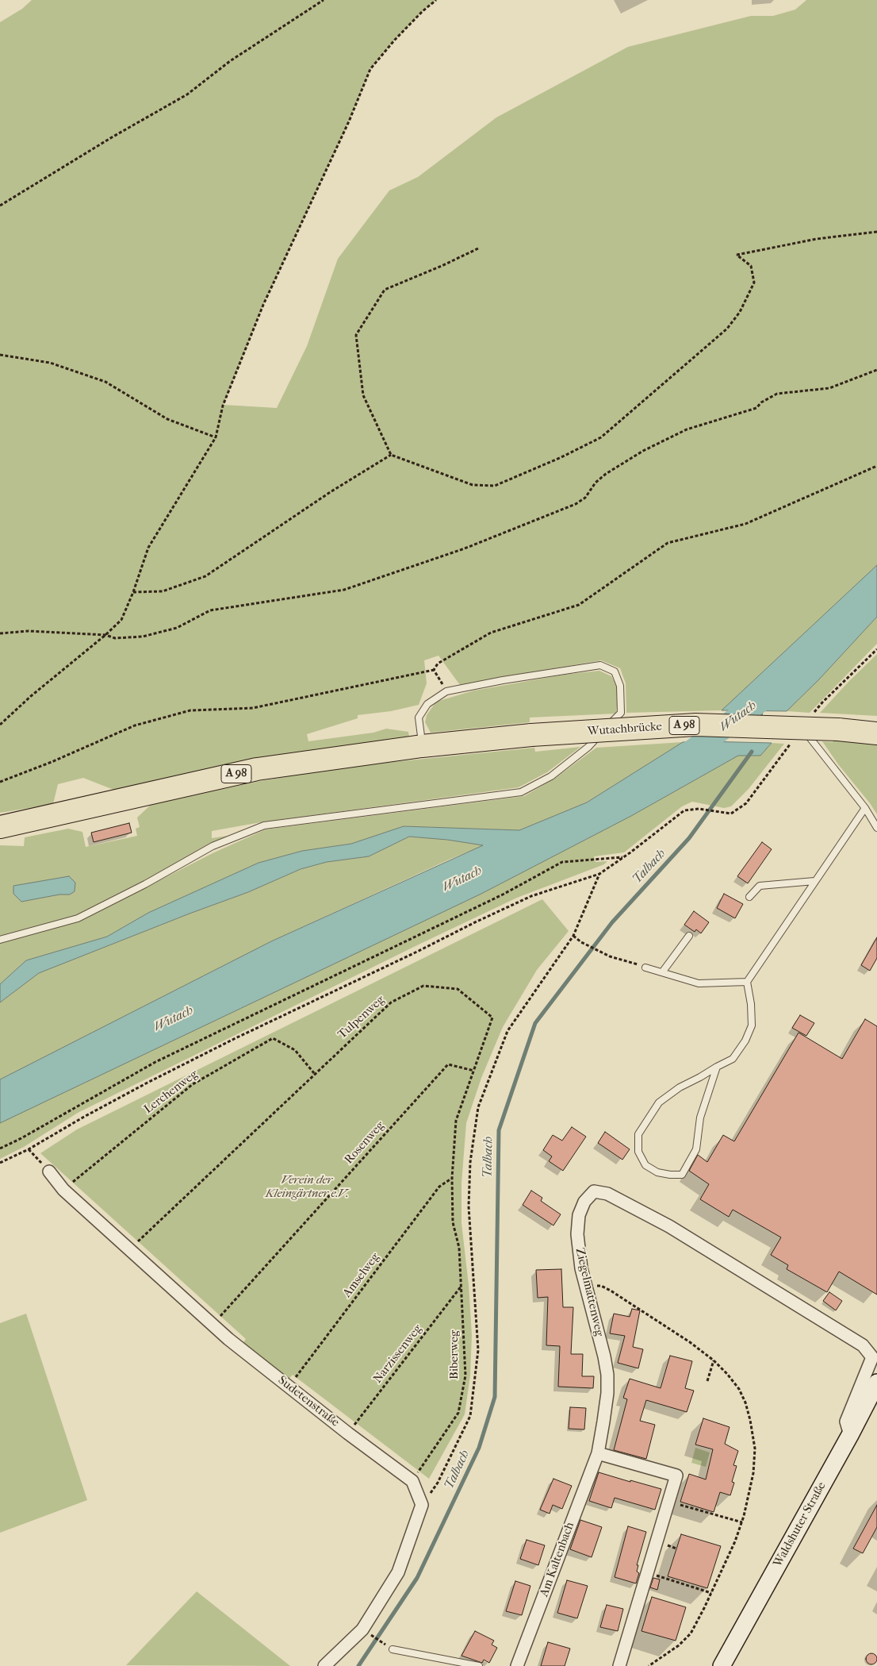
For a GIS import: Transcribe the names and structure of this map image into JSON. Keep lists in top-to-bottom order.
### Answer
{
  "streets": {
    "highway": ["A 98", "Wutachbrücke"],
    "main road": ["Waldshuter Straße"],
    "street": ["Ziegelmattenweg", "Sudetenstraße", "Am Kaltenbach"],
    "path": [
      "Tulpenweg",
      "Lerchenweg",
      "Rosenweg",
      "Amselweg",
      "Narzissenweg",
      "Biberweg"
    ]
  },
  "crossings": [
    ["A 98", "Wutachbrücke"],
    ["Tulpenweg", "Lerchenweg"],
    ["Tulpenweg", "Rosenweg"],
    ["Tulpenweg", "Amselweg"],
    ["Tulpenweg", "Narzissenweg"],
    ["Tulpenweg", "Biberweg"],
    ["Tulpenweg", "Sudetenstraße"],
    ["Lerchenweg", "Sudetenstraße"],
    ["Rosenweg", "Sudetenstraße"],
    ["Amselweg", "Sudetenstraße"],
    ["Ziegelmattenweg", "Waldshuter Straße"],
    ["Ziegelmattenweg", "Am Kaltenbach"],
    ["Narzissenweg", "Biberweg"],
    ["Narzissenweg", "Sudetenstraße"],
    ["Biberweg", "Sudetenstraße"]
  ],
  "water": ["Wutach", "Talbach"],
  "parks": ["Verein der Kleingärtner e.V."]
}
